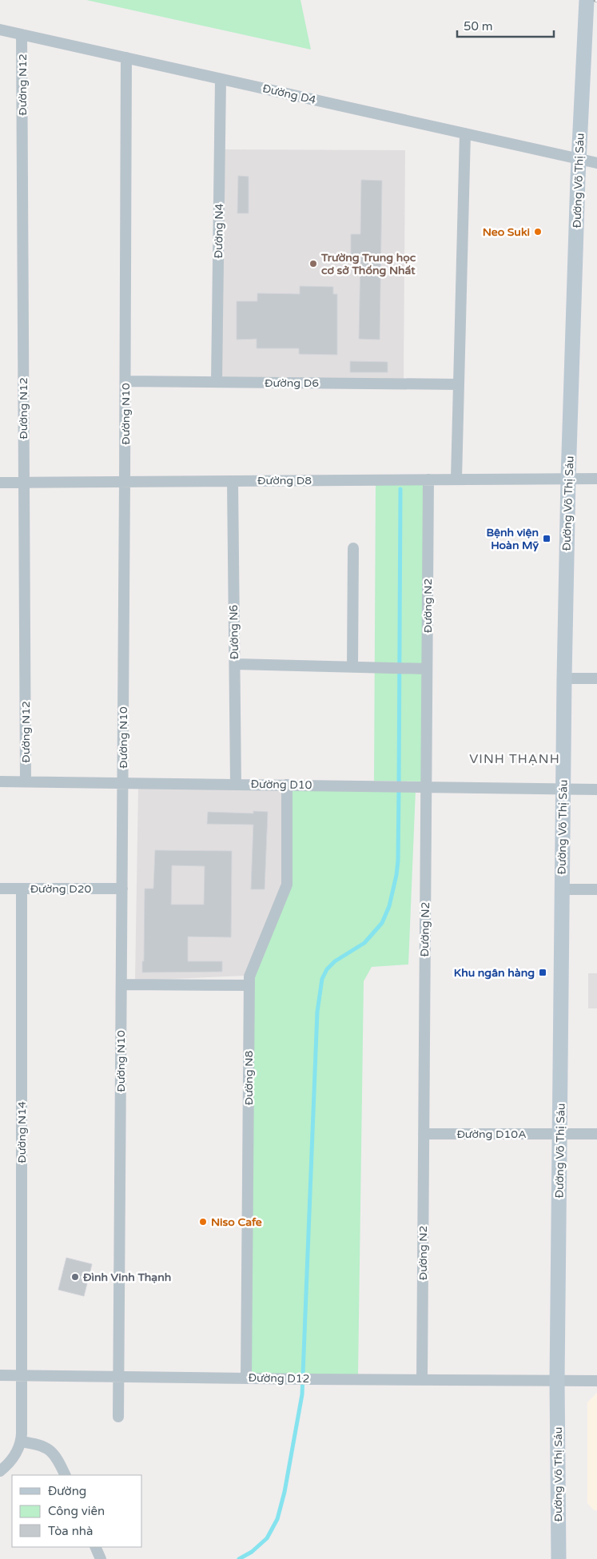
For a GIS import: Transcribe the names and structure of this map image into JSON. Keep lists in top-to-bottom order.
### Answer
{
  "streets": {
    "main road": ["Đường Võ Thị Sáu"],
    "street": [
      "Đường N12",
      "Đường D4",
      "Đường N4",
      "Đường D6",
      "Đường N10",
      "Đường D8",
      "Đường N2",
      "Đường N6",
      "Đường D10",
      "Đường D20",
      "Đường N8",
      "Đường N14",
      "Đường D10A",
      "Đường D12"
    ]
  },
  "crossings": [
    ["Đường N12", "Đường D4"],
    ["Đường N12", "Đường D8"],
    ["Đường N12", "Đường D10"],
    ["Đường D4", "Đường Võ Thị Sáu"],
    ["Đường D4", "Đường N4"],
    ["Đường D4", "Đường N10"],
    ["Đường Võ Thị Sáu", "Đường D8"],
    ["Đường Võ Thị Sáu", "Đường D10"],
    ["Đường Võ Thị Sáu", "Đường D10A"],
    ["Đường Võ Thị Sáu", "Đường D12"],
    ["Đường N4", "Đường D6"],
    ["Đường D6", "Đường N10"],
    ["Đường N10", "Đường D8"],
    ["Đường N10", "Đường D10"],
    ["Đường N10", "Đường D20"],
    ["Đường N10", "Đường D12"],
    ["Đường D8", "Đường N2"],
    ["Đường D8", "Đường N6"],
    ["Đường N2", "Đường D10"],
    ["Đường N2", "Đường D10A"],
    ["Đường N2", "Đường D12"],
    ["Đường N6", "Đường D10"],
    ["Đường D10", "Đường N8"],
    ["Đường D20", "Đường N14"],
    ["Đường N8", "Đường D12"],
    ["Đường N14", "Đường D12"]
  ],
  "districts": ["VINH THẠNH"],
  "places": {
    "other": [
      "Neo Suki",
      "Trường Trung học cơ sở Thống Nhất",
      "Niso Cafe",
      "Đình Vinh Thạnh"
    ],
    "transit": ["Bệnh viện Hoàn Mỹ", "Khu ngân hàng"]
  },
  "legend": ["Đường", "Công viên", "Tòa nhà"],
  "scale_bar": "50 m"
}
